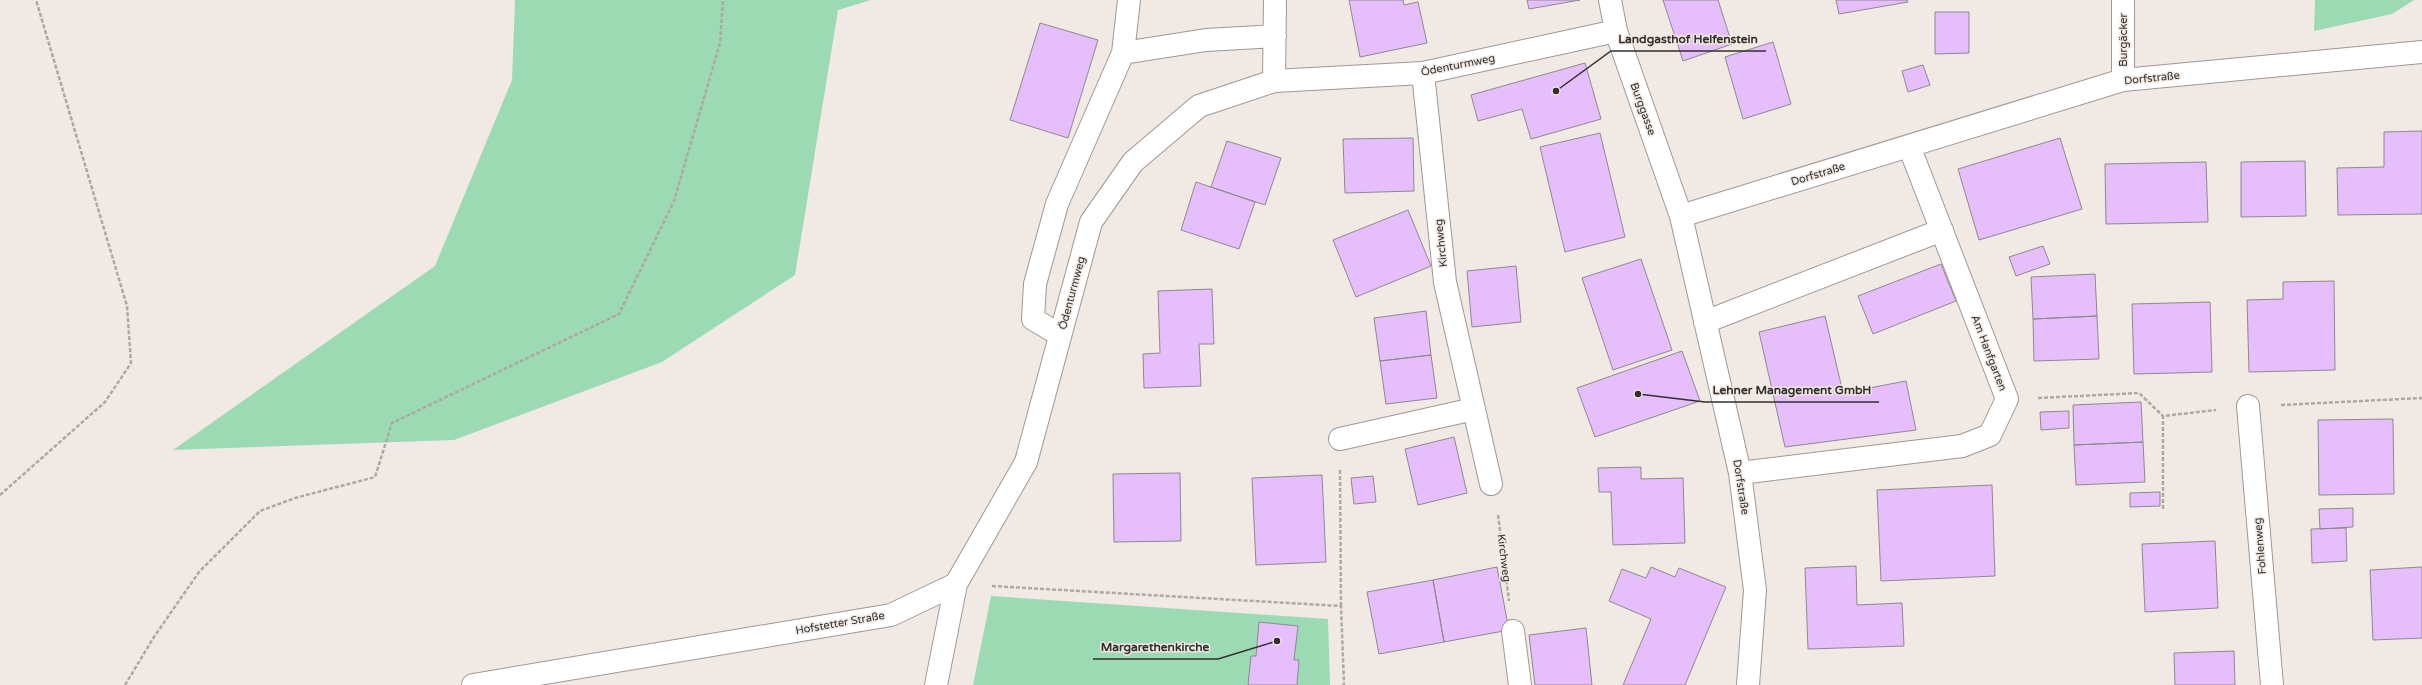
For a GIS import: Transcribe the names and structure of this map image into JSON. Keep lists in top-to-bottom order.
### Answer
{
  "streets": {
    "street": [
      "Burgäcker",
      "Ödenturmweg",
      "Dorfstraße",
      "Burggasse",
      "Kirchweg",
      "Am Hanfgarten",
      "Fohlenweg",
      "Hofstetter Straße"
    ]
  },
  "crossings": [
    ["Burgäcker", "Dorfstraße"],
    ["Ödenturmweg", "Burggasse"],
    ["Ödenturmweg", "Kirchweg"],
    ["Dorfstraße", "Burggasse"],
    ["Dorfstraße", "Am Hanfgarten"]
  ],
  "places": ["Landgasthof Helfenstein", "Lehner Management GmbH", "Margarethenkirche"]
}
